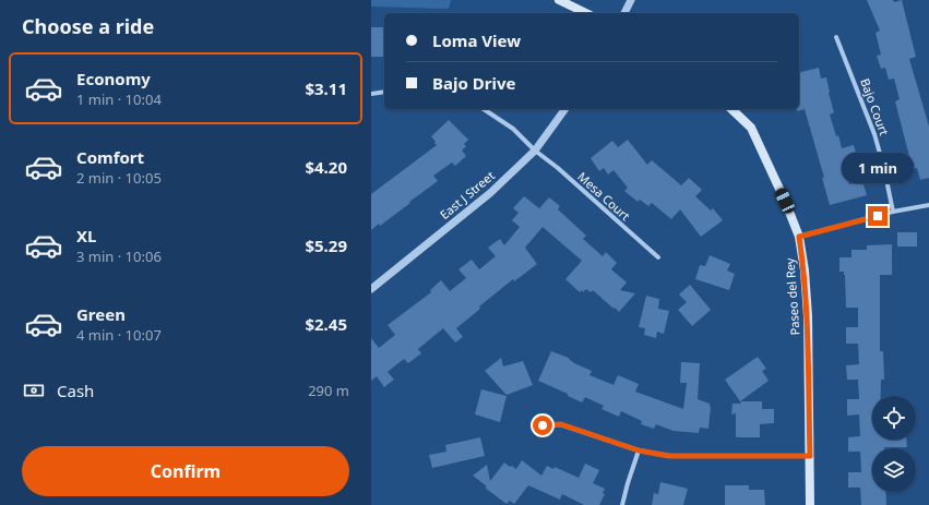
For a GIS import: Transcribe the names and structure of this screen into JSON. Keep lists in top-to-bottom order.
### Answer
{
  "streets": {
    "main road": ["Paseo del Rey"],
    "street": ["Bajo Court", "East J Street", "Mesa Court"]
  },
  "crossings": [
    ["East J Street", "Mesa Court"]
  ],
  "page": {
    "heading": "Choose a ride",
    "banner": ["Loma View", "Bajo Drive"],
    "list": [
      {
        "name": "Economy",
        "note": "1 min · 10:04",
        "value": "$3.11"
      },
      {
        "name": "Comfort",
        "note": "2 min · 10:05",
        "value": "$4.20"
      },
      {
        "name": "XL",
        "note": "3 min · 10:06",
        "value": "$5.29"
      },
      {
        "name": "Green",
        "note": "4 min · 10:07",
        "value": "$2.45"
      }
    ],
    "bubble": "1 min",
    "pay": ["Cash", "290 m"],
    "buttons": "Confirm"
  }
}
